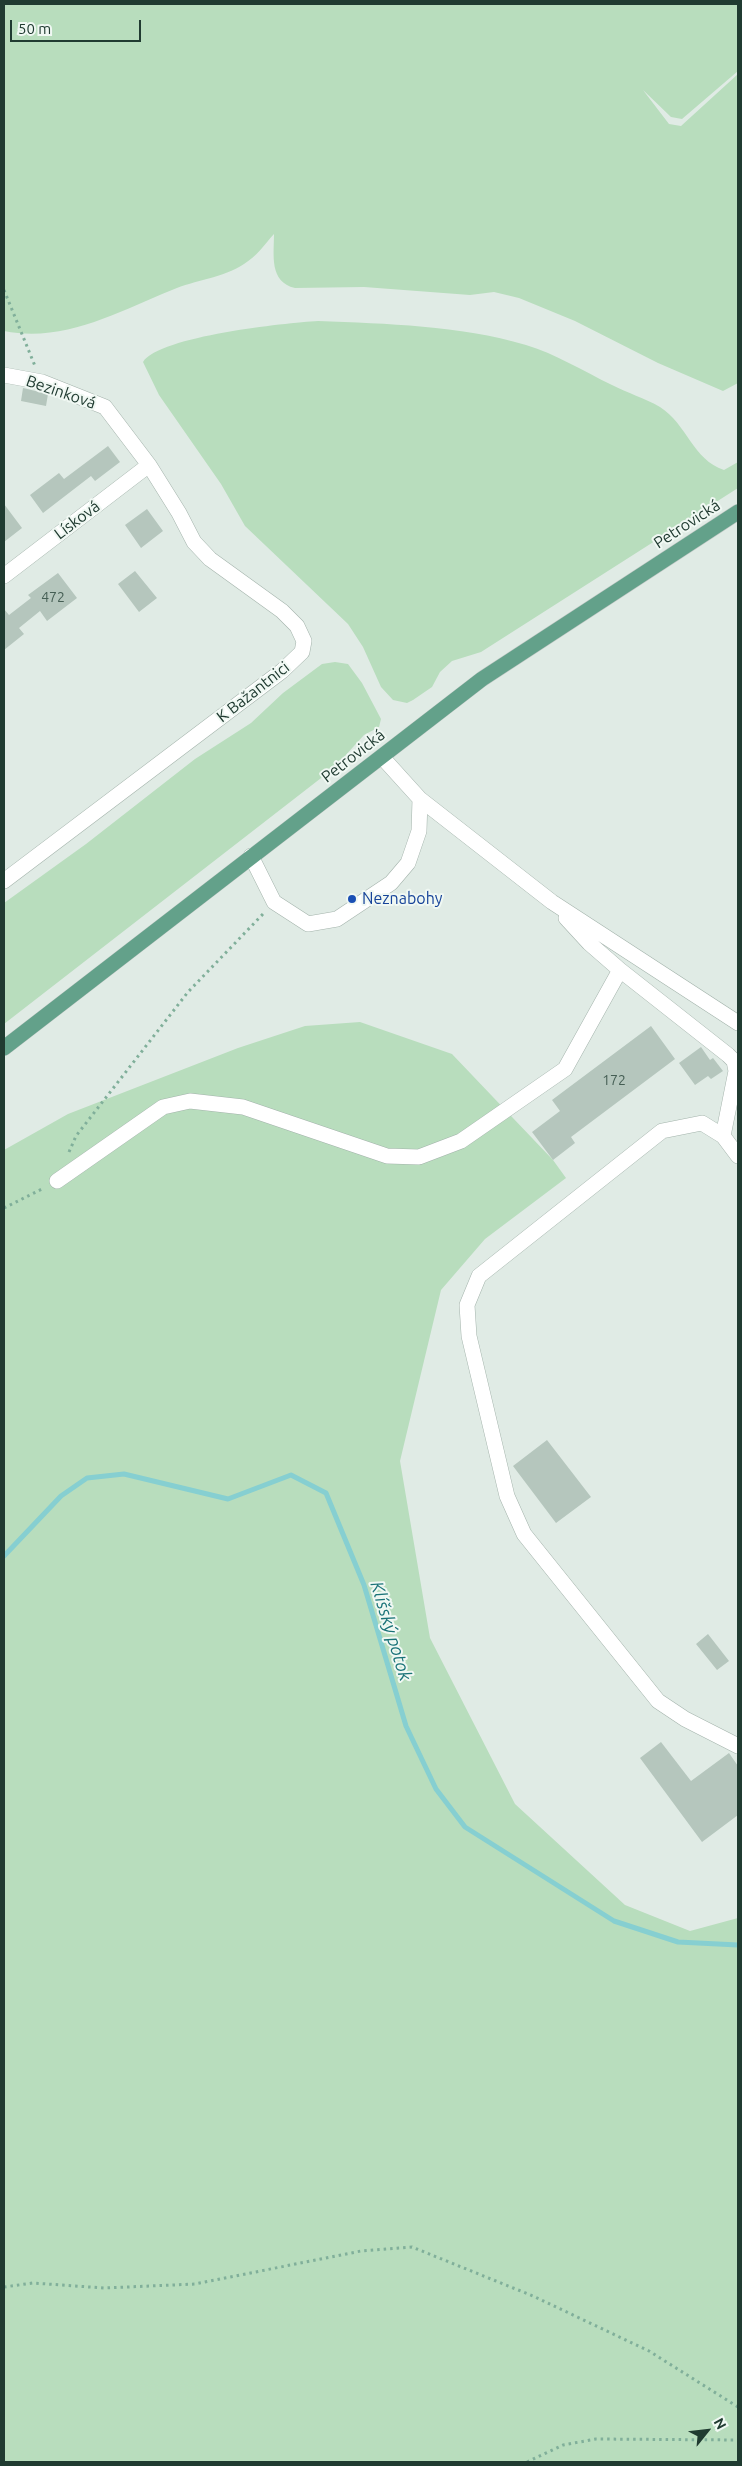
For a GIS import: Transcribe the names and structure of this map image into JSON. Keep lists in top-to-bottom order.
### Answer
{
  "streets": {
    "main road": ["Petrovická"],
    "street": ["Bezinková", "Lísková", "K Bažantnici"]
  },
  "crossings": [
    ["Bezinková", "Lísková"],
    ["Bezinková", "K Bažantnici"],
    ["Lísková", "K Bažantnici"]
  ],
  "water": ["Klíšský potok"],
  "places": ["Neznabohy"],
  "house_numbers": ["472", "172"],
  "scale_bar": "50 m",
  "north": "top right"
}
